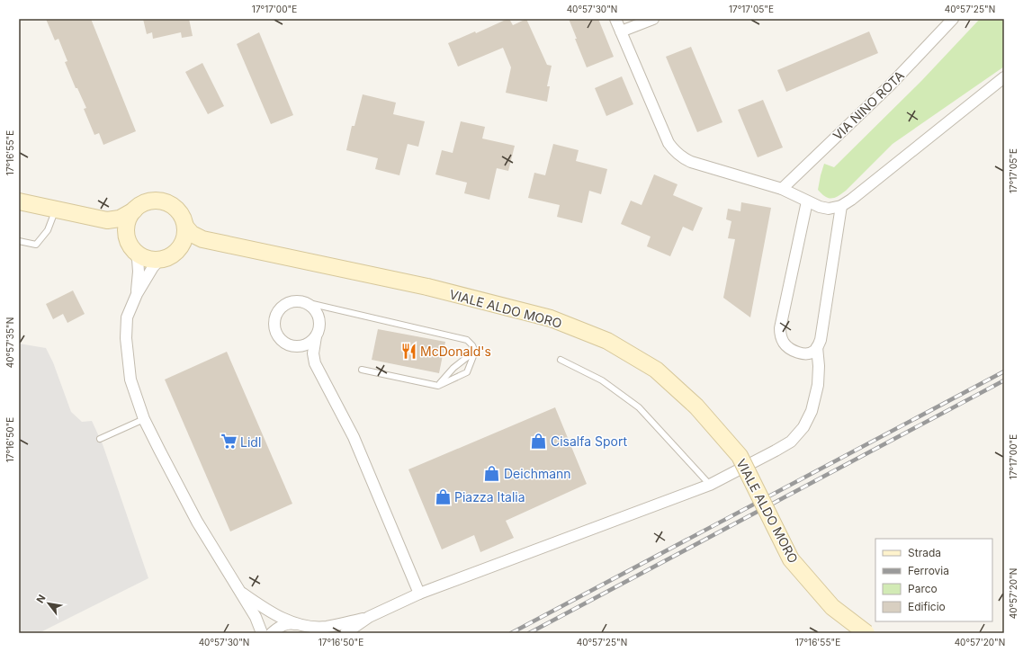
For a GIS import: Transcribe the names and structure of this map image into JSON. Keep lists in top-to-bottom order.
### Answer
{
  "streets": {
    "main road": ["VIALE ALDO MORO"],
    "street": ["VIA NINO ROTA"]
  },
  "places": {
    "restaurant": ["McDonald's"],
    "shop": ["Cisalfa Sport", "Deichmann", "Piazza Italia"],
    "supermarket": ["Lidl"]
  },
  "legend": [
    "Strada",
    "Ferrovia",
    "Parco",
    "Edificio"
  ],
  "north": "top left",
  "coordinates": [
    "17°17'00\"E",
    "40°57'30\"N",
    "17°17'05\"E",
    "40°57'25\"N",
    "17°16'55\"E",
    "40°57'35\"N",
    "17°16'50\"E",
    "40°57'20\"N"
  ]
}
